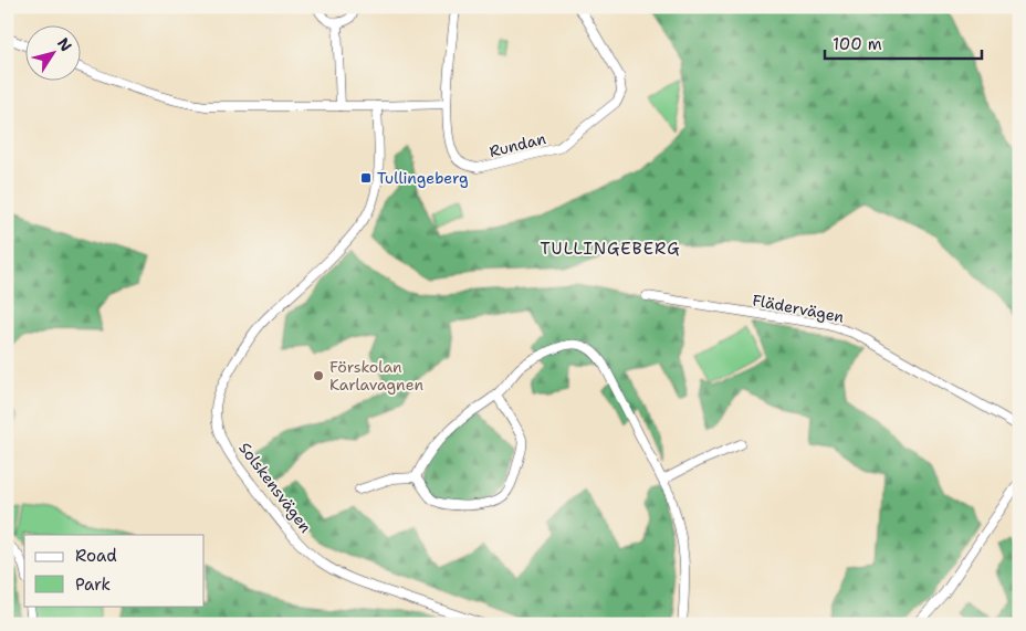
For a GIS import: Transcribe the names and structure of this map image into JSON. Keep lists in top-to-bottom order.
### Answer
{
  "streets": {
    "street": ["Rundan", "Flädervägen", "Solskensvägen"]
  },
  "districts": ["TULLINGEBERG"],
  "places": {
    "transit": ["Tullingeberg"],
    "other": ["Förskolan Karlavagnen"]
  },
  "legend": ["Road", "Park"],
  "scale_bar": "100 m",
  "north": "top right"
}
